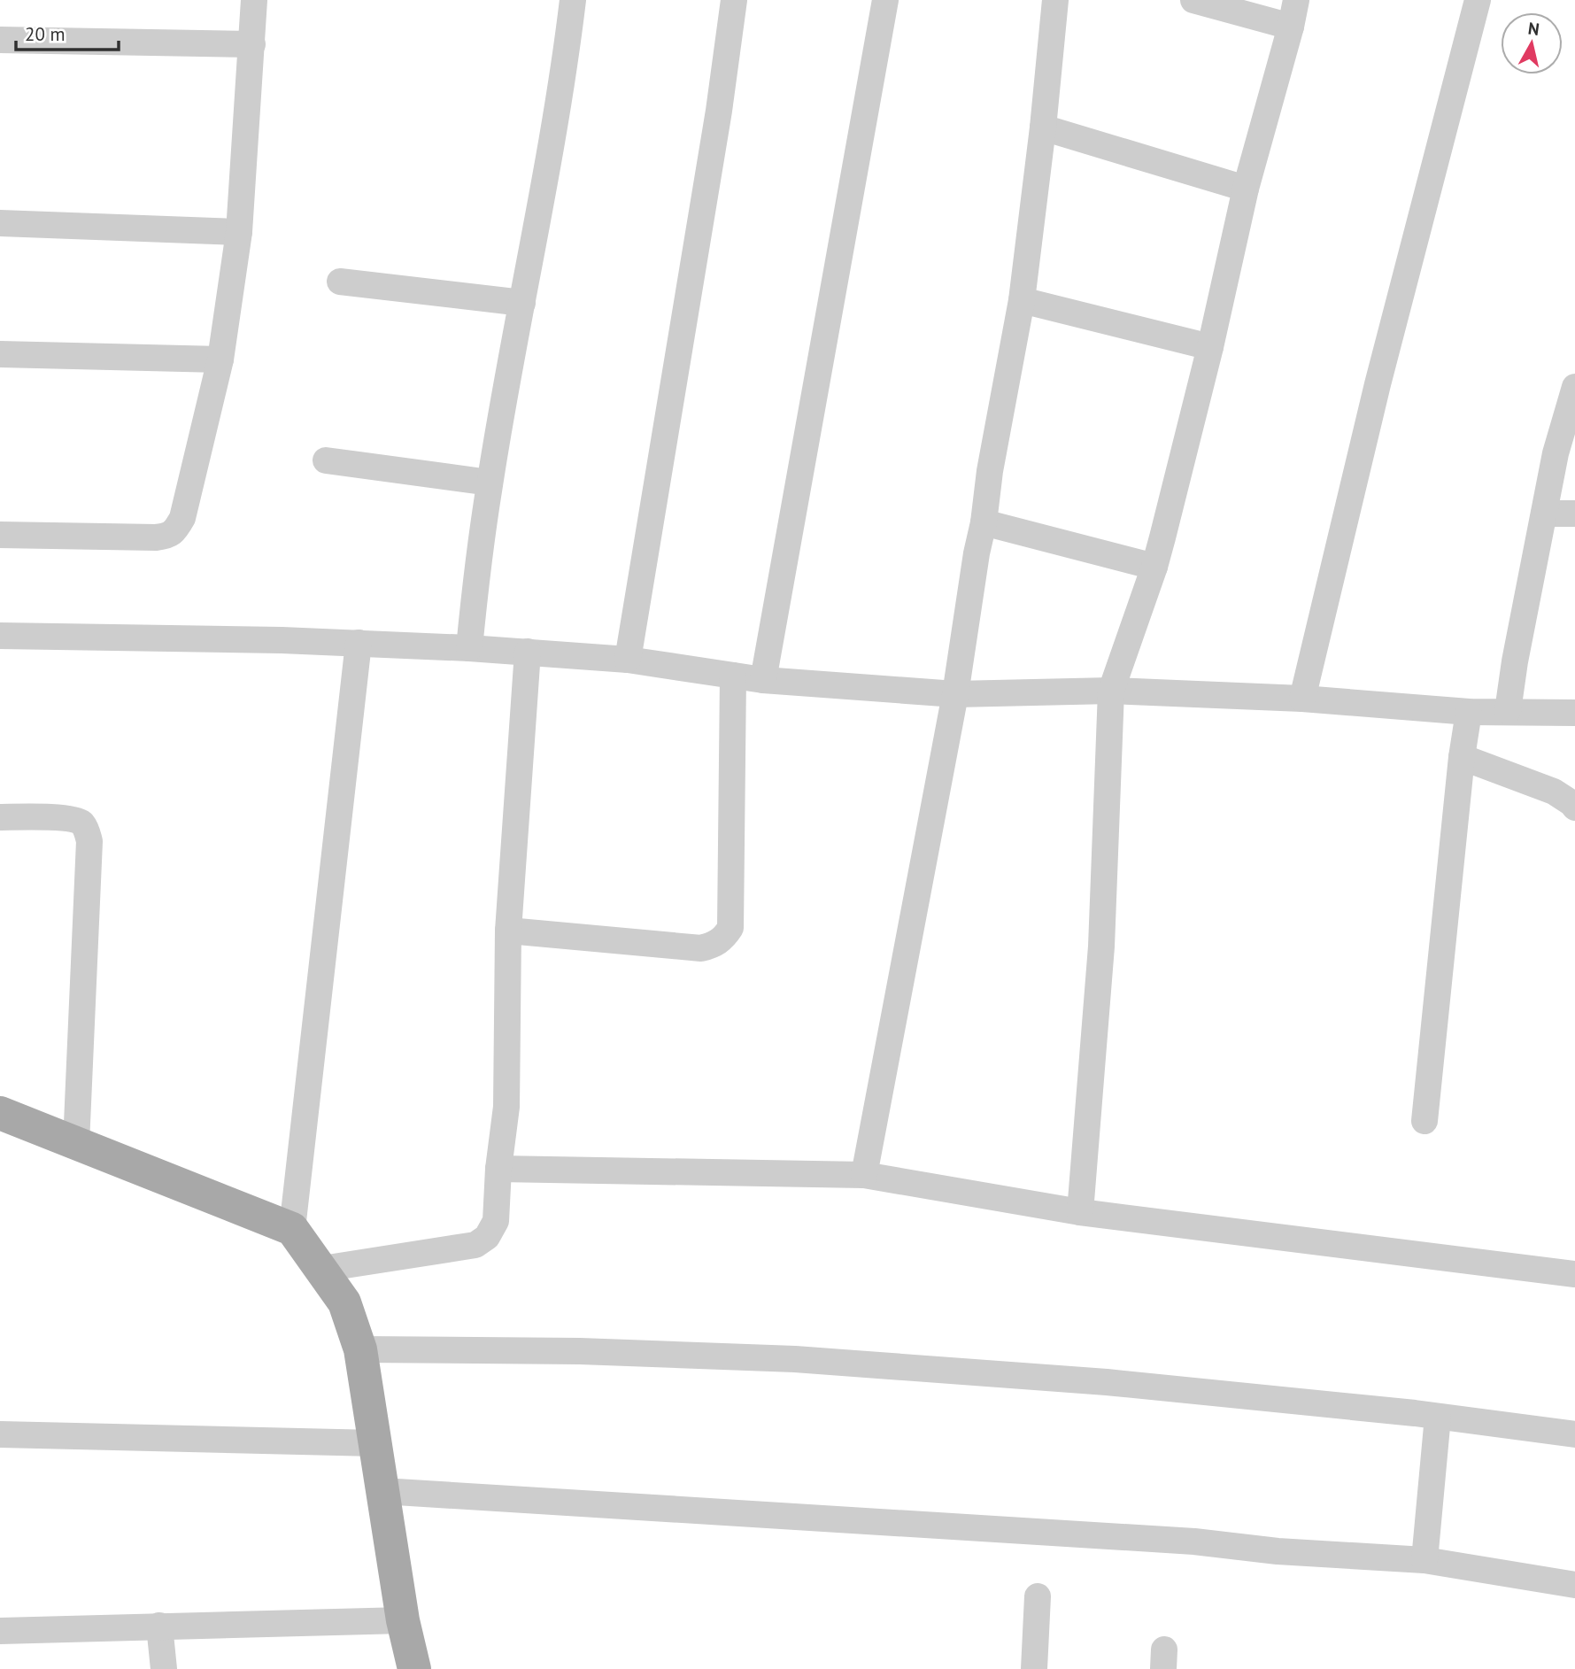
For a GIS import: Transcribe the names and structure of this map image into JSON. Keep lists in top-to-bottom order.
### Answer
{
  "scale_bar": "20 m",
  "north": "top"
}
